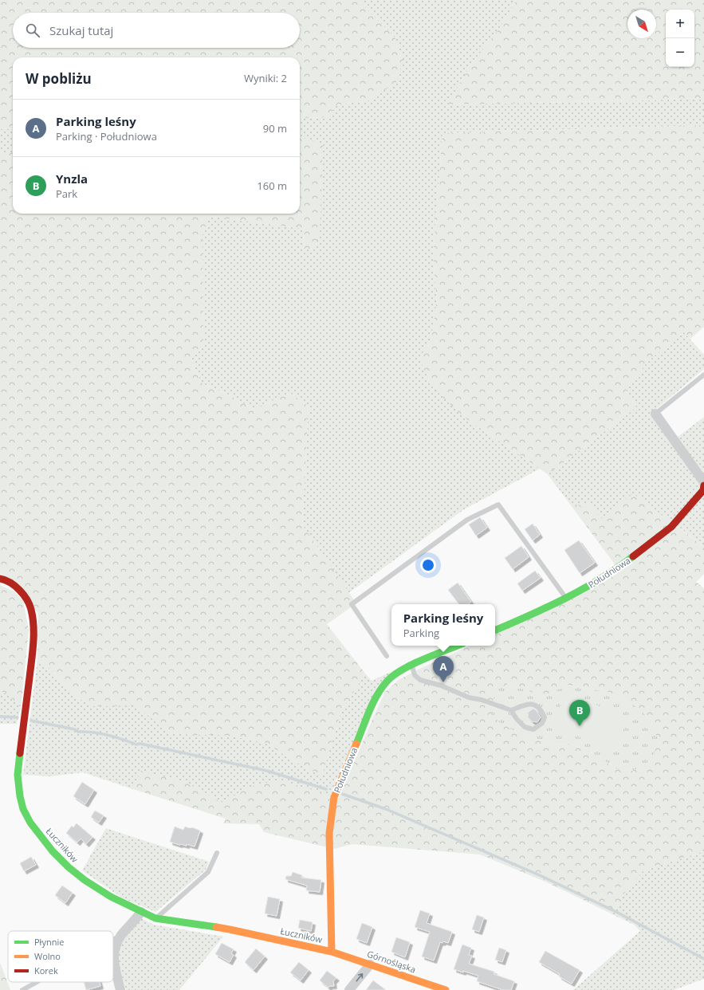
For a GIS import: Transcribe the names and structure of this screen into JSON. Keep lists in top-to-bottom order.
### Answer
{
  "streets": {
    "street": ["Południowa", "Łuczników", "Górnośląska"]
  },
  "crossings": [
    ["Południowa", "Łuczników"],
    ["Południowa", "Górnośląska"],
    ["Łuczników", "Górnośląska"]
  ],
  "legend": ["Płynnie", "Wolno", "Korek"],
  "north": "bottom right",
  "page": {
    "map_buttons": ["+", "−"],
    "search": "Szukaj tutaj",
    "heading": ["W pobliżu", "Wyniki: 2"],
    "list": [
      {
        "mark": "A",
        "name": "Parking leśny",
        "note": "Parking · Południowa",
        "value": "90 m"
      },
      {
        "mark": "B",
        "name": "Ynzla",
        "note": "Park",
        "value": "160 m"
      }
    ],
    "popup": ["Parking leśny", "Parking"],
    "pins": ["A", "B"]
  }
}
